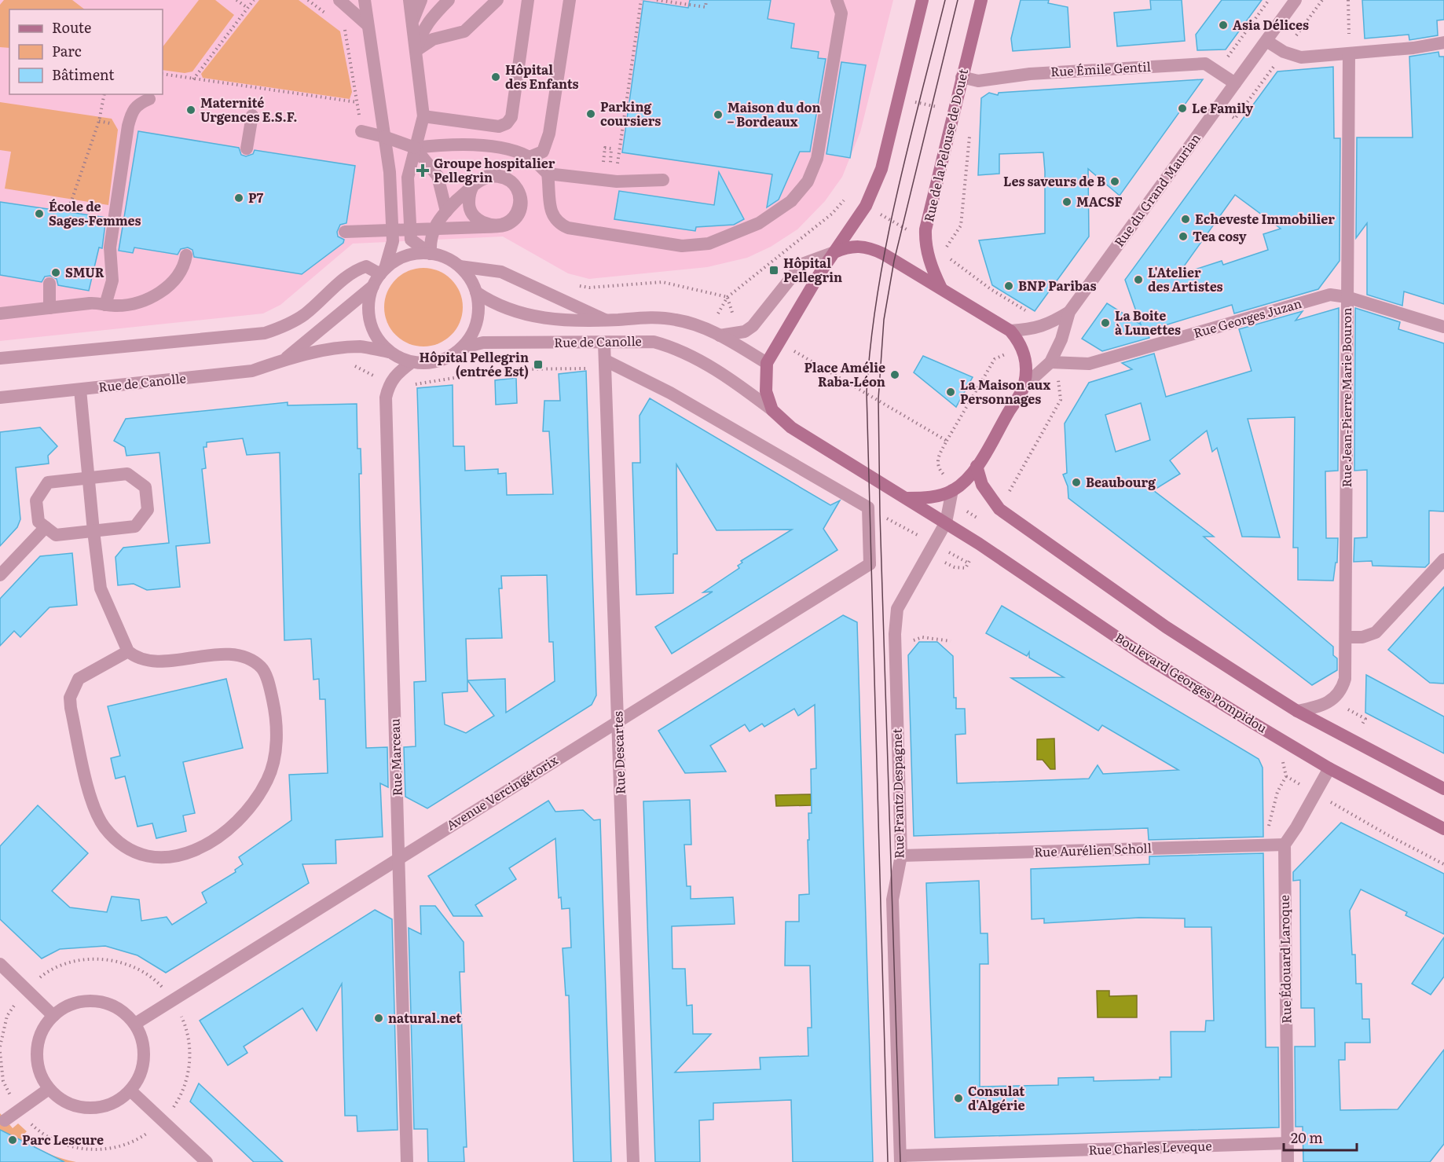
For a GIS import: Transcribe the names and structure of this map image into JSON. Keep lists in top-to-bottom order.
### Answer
{
  "streets": {
    "main road": ["Rue de la Pelouse de Douet", "Boulevard Georges Pompidou"],
    "street": [
      "Rue Émile Gentil",
      "Rue du Grand Maurian",
      "Rue Georges Juzan",
      "Rue de Canolle",
      "Rue Jean-Pierre Marie Bouron",
      "Rue Descartes",
      "Rue Marceau",
      "Avenue Vercingétorix",
      "Rue Frantz Despagnet",
      "Rue Aurélien Scholl",
      "Rue Édouard Laroque",
      "Rue Charles Leveque"
    ]
  },
  "crossings": [
    ["Rue Émile Gentil", "Rue de la Pelouse de Douet"],
    ["Rue Émile Gentil", "Rue du Grand Maurian"],
    ["Rue du Grand Maurian", "Rue Georges Juzan"],
    ["Rue Georges Juzan", "Rue Jean-Pierre Marie Bouron"],
    ["Rue de Canolle", "Rue Descartes"],
    ["Rue de Canolle", "Avenue Vercingétorix"],
    ["Boulevard Georges Pompidou", "Rue Frantz Despagnet"],
    ["Rue Descartes", "Avenue Vercingétorix"],
    ["Rue Marceau", "Avenue Vercingétorix"],
    ["Rue Frantz Despagnet", "Rue Aurélien Scholl"],
    ["Rue Frantz Despagnet", "Rue Charles Leveque"],
    ["Rue Aurélien Scholl", "Rue Édouard Laroque"],
    ["Rue Édouard Laroque", "Rue Charles Leveque"]
  ],
  "places": {
    "other": [
      "Asia Délices",
      "Hôpital des Enfants",
      "Le Family",
      "Maternité Urgences E.S.F.",
      "Parking coursiers",
      "Maison du don – Bordeaux",
      "Les saveurs de B",
      "P7",
      "MACSF",
      "École de Sages-Femmes",
      "Echeveste Immobilier",
      "Tea cosy",
      "SMUR",
      "L'Atelier des Artistes",
      "BNP Paribas",
      "La Boite à Lunettes",
      "Place Amélie Raba-Léon",
      "La Maison aux Personnages",
      "Beaubourg",
      "natural.net",
      "Consulat d'Algérie",
      "Parc Lescure"
    ],
    "health": ["Groupe hospitalier Pellegrin"],
    "transit": ["Hôpital Pellegrin", "Hôpital Pellegrin (entrée Est)"]
  },
  "legend": ["Route", "Parc", "Bâtiment"],
  "scale_bar": "20 m"
}
